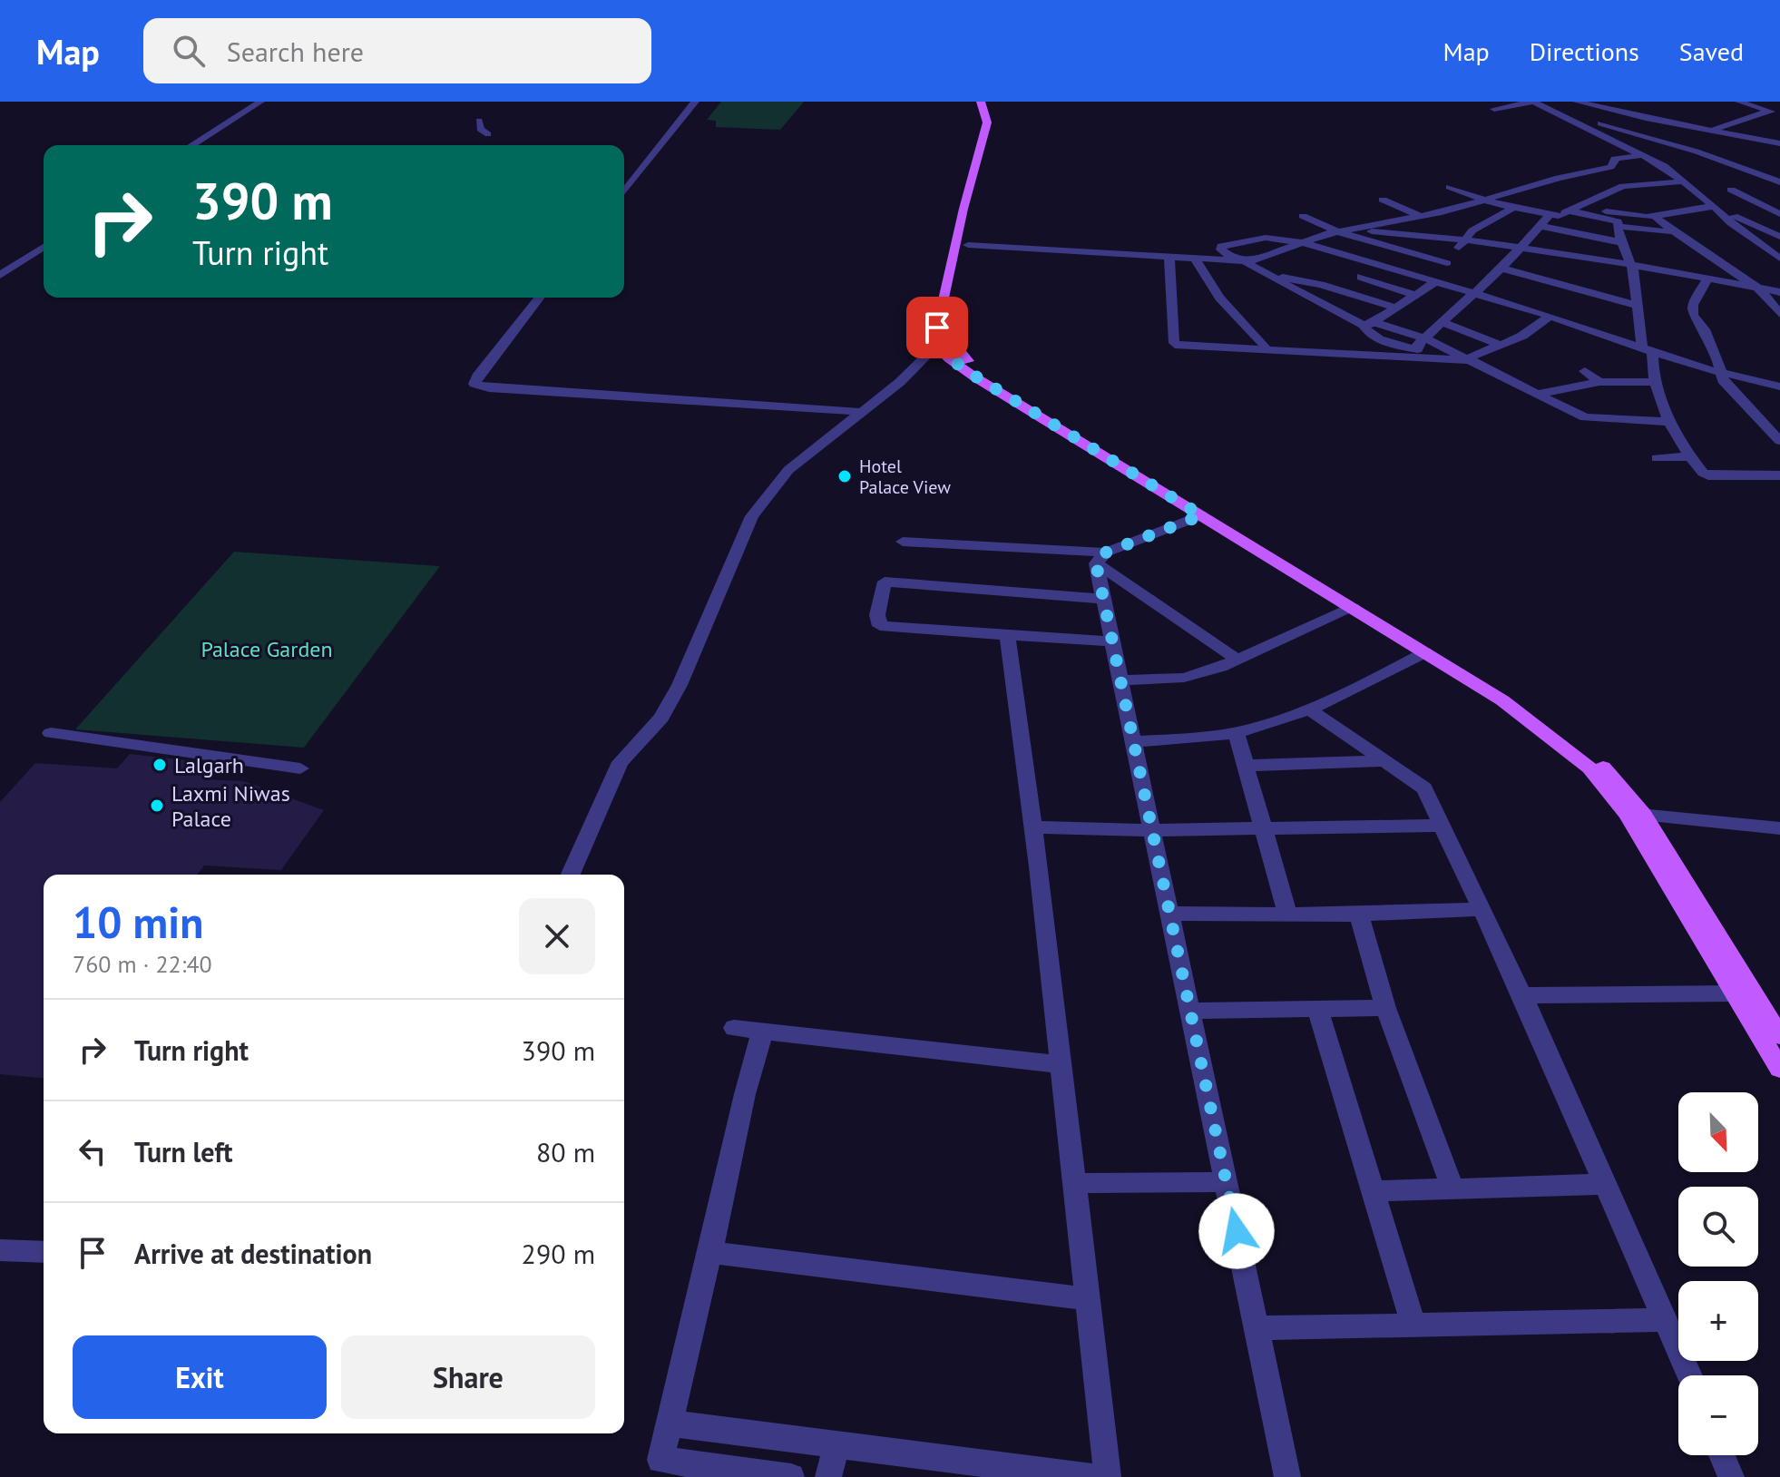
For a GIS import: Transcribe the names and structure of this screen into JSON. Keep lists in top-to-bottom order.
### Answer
{
  "parks": ["Palace Garden"],
  "places": ["Hotel Palace View", "Lalgarh", "Laxmi Niwas Palace"],
  "north": "bottom right",
  "page": {
    "header": "Map",
    "search": "Search here",
    "nav": ["Map", "Directions", "Saved"],
    "turn": ["390 m", "Turn right"],
    "heading": ["10 min", "760 m · 22:40"],
    "list": [
      {
        "name": "Turn right",
        "value": "390 m"
      },
      {
        "name": "Turn left",
        "value": "80 m"
      },
      {
        "name": "Arrive at destination",
        "value": "290 m"
      }
    ],
    "map_buttons": ["+", "−"],
    "buttons": ["Exit", "Share"]
  }
}
